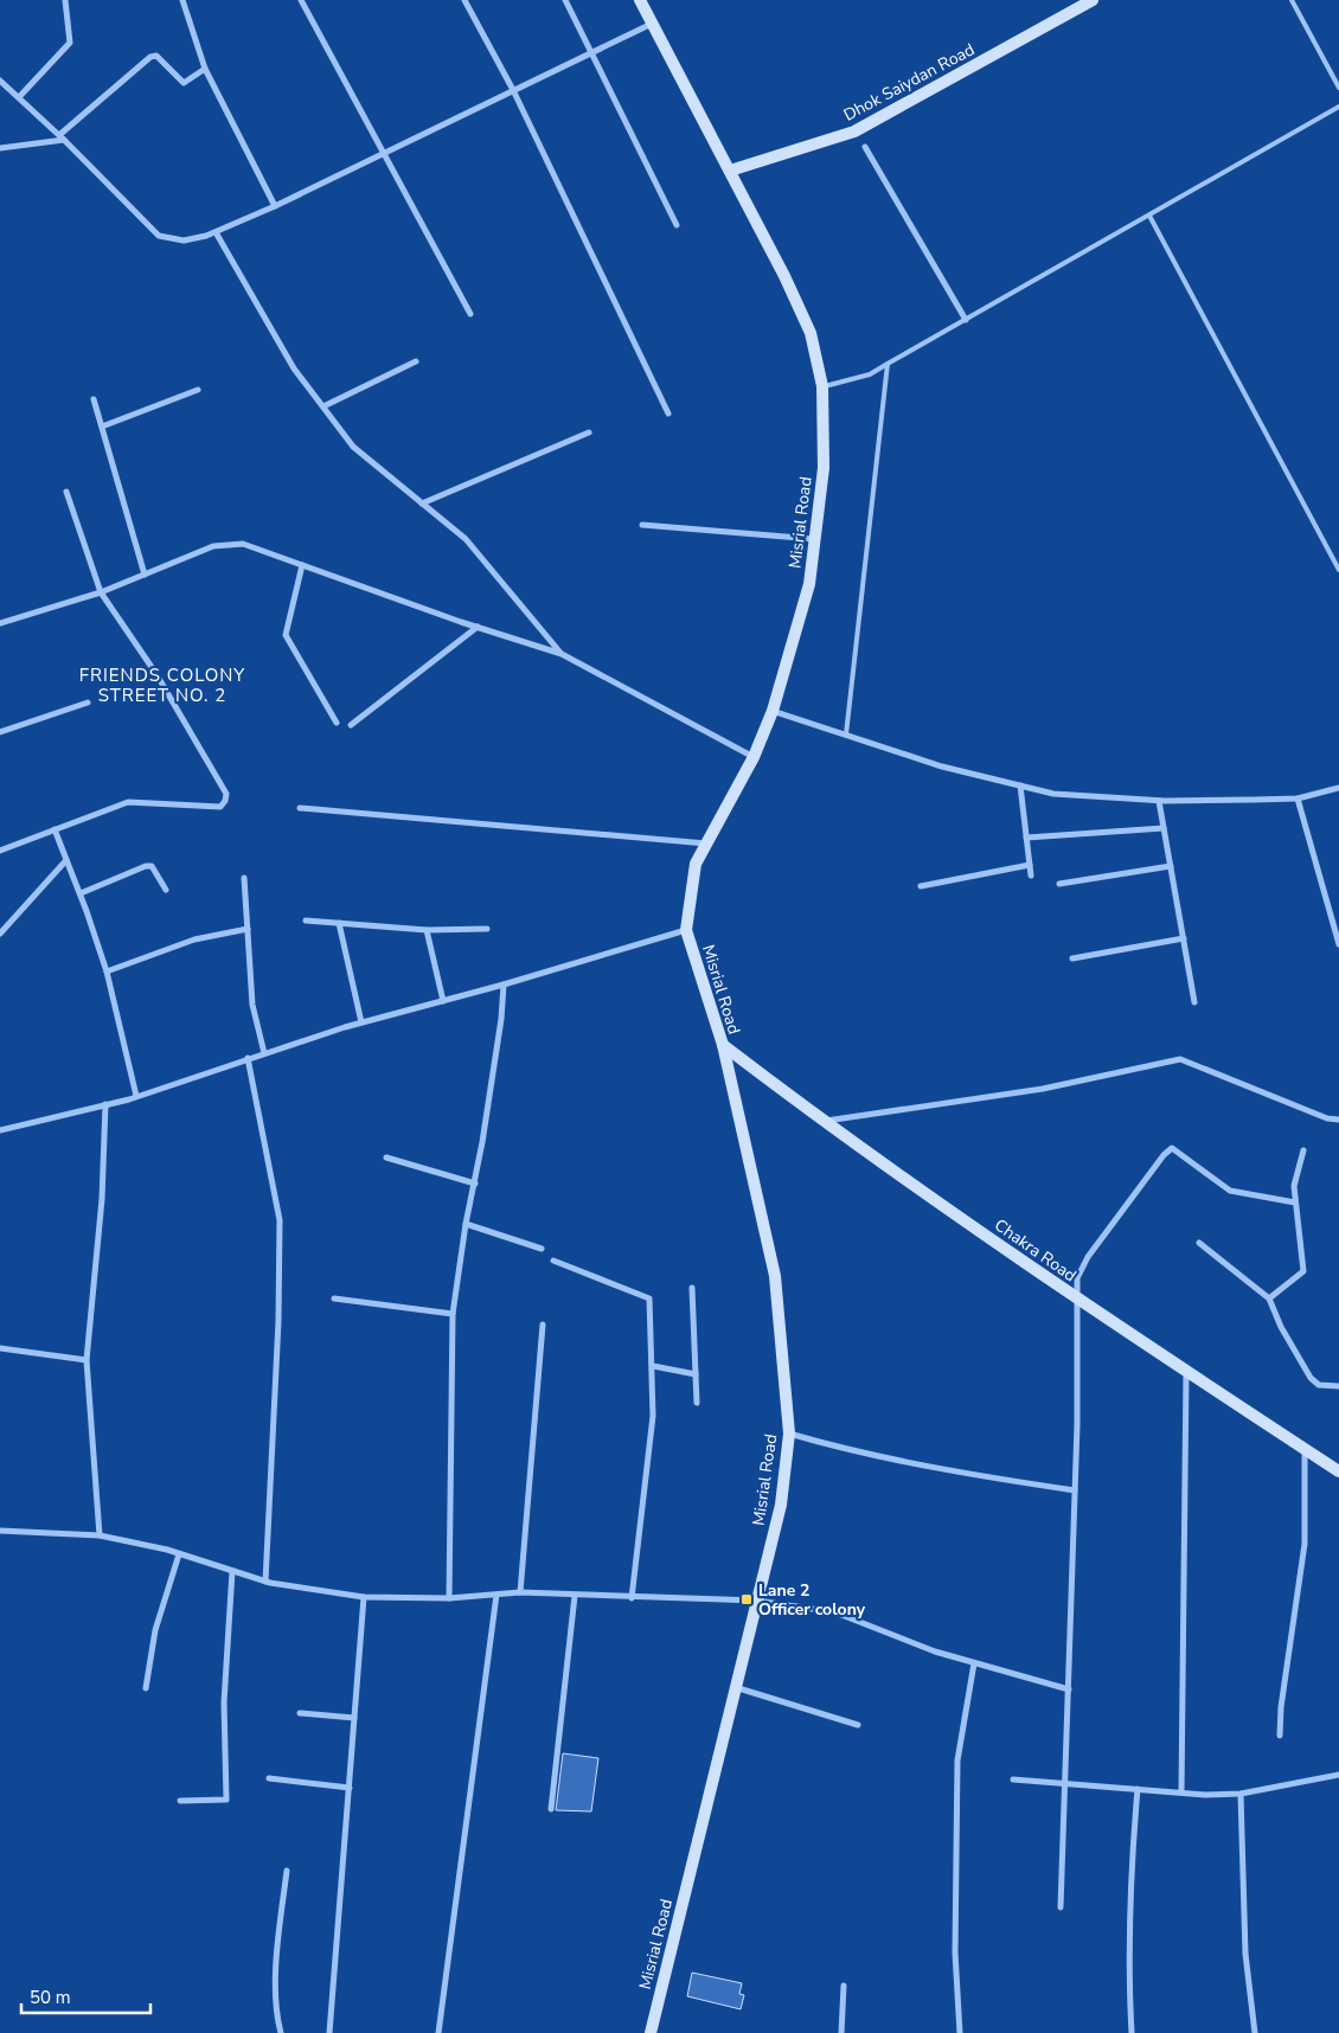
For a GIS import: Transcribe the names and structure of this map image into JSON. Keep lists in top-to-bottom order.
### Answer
{
  "streets": {
    "main road": ["Dhok Saiydan Road", "Misrial Road", "Chakra Road"]
  },
  "crossings": [
    ["Dhok Saiydan Road", "Misrial Road"],
    ["Misrial Road", "Chakra Road"]
  ],
  "districts": ["FRIENDS COLONY STREET NO. 2"],
  "places": {
    "transit": ["Lane 2 Officer colony"]
  },
  "scale_bar": "50 m"
}
